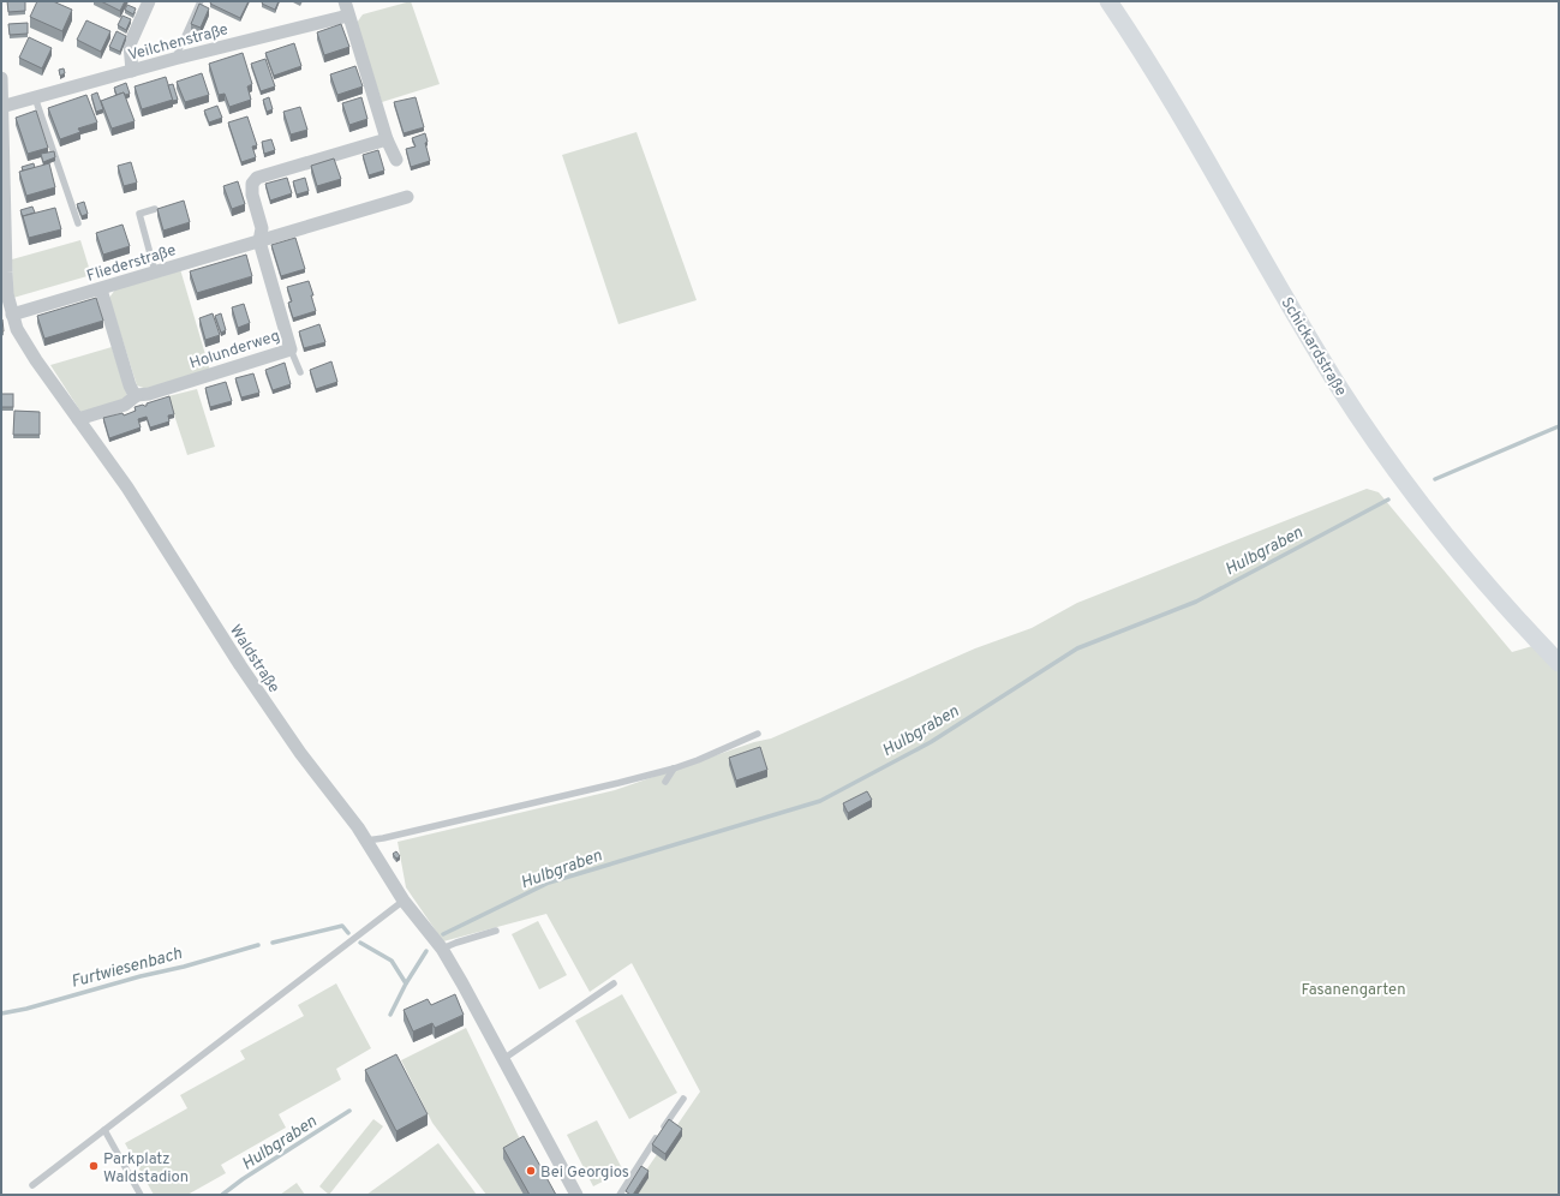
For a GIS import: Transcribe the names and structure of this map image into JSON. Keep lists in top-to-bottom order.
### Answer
{
  "streets": {
    "street": [
      "Veilchenstraße",
      "Fliederstraße",
      "Schickardstraße",
      "Holunderweg",
      "Waldstraße"
    ]
  },
  "crossings": [
    ["Fliederstraße", "Holunderweg"],
    ["Holunderweg", "Waldstraße"]
  ],
  "water": ["Hulbgraben", "Furtwiesenbach"],
  "parks": ["Fasanengarten"],
  "places": ["Parkplatz Waldstadion", "Bei Georgios"]
}
